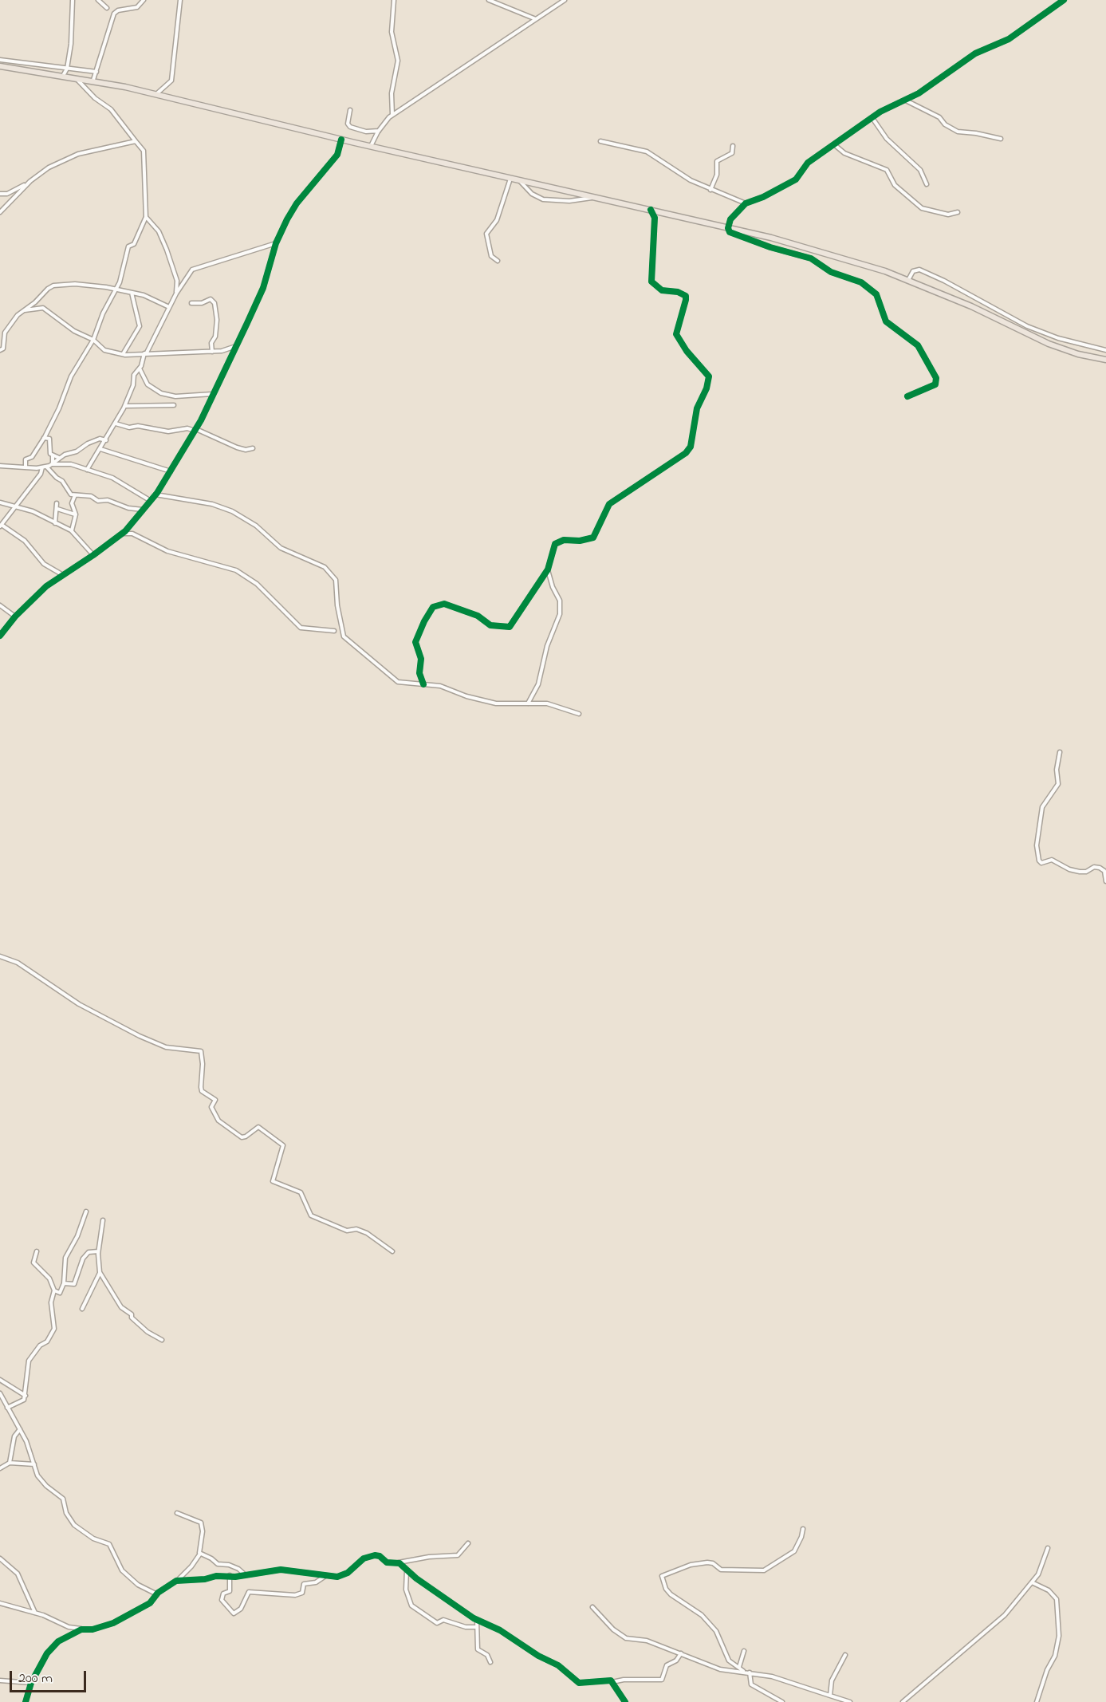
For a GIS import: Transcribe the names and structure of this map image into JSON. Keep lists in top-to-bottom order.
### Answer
{
  "scale_bar": "200 m"
}
